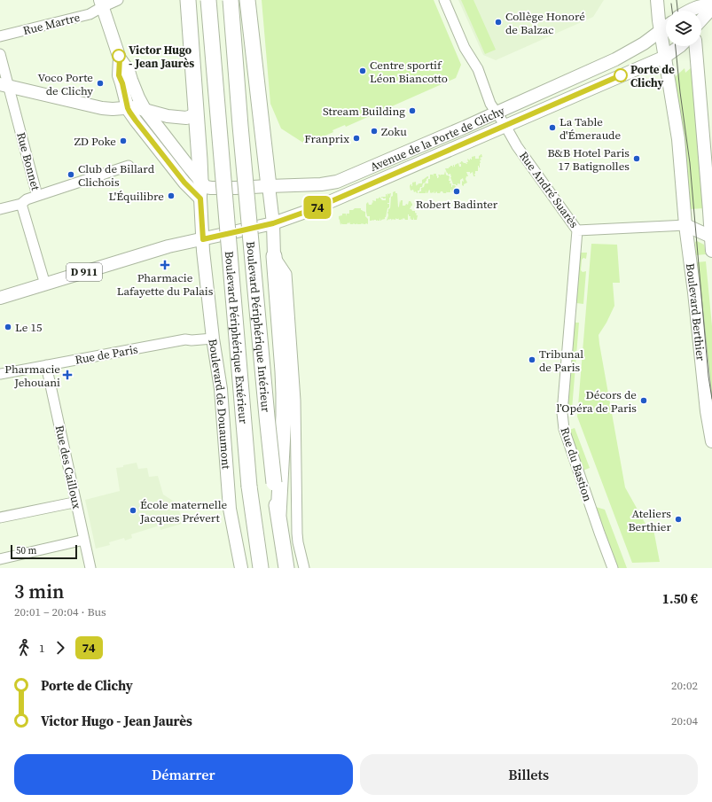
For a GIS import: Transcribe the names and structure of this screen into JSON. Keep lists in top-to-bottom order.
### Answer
{
  "streets": {
    "highway": ["Boulevard Périphérique Intérieur", "Boulevard Périphérique Extérieur"],
    "main road": [
      "Avenue de la Porte de Clichy",
      "D 911",
      "Boulevard Berthier",
      "Boulevard de Douaumont"
    ],
    "street": [
      "Rue Martre",
      "Rue Bonnet",
      "Rue André Suarès",
      "Rue de Paris",
      "Rue du Bastion",
      "Rue des Cailloux"
    ]
  },
  "crossings": [
    ["Avenue de la Porte de Clichy", "Rue André Suarès"],
    ["Avenue de la Porte de Clichy", "D 911"],
    ["Avenue de la Porte de Clichy", "Boulevard Berthier"],
    ["Avenue de la Porte de Clichy", "Boulevard de Douaumont"],
    ["Rue André Suarès", "Boulevard Berthier"],
    ["Rue André Suarès", "Rue du Bastion"],
    ["D 911", "Boulevard de Douaumont"],
    ["Rue de Paris", "Boulevard de Douaumont"],
    ["Rue de Paris", "Rue des Cailloux"]
  ],
  "places": {
    "other": [
      "Collège Honoré de Balzac",
      "Victor Hugo - Jean Jaurès",
      "Centre sportif Léon Biancotto",
      "Porte de Clichy",
      "Voco Porte de Clichy",
      "Stream Building",
      "La Table d'Émeraude",
      "Zoku",
      "Franprix",
      "ZD Poke",
      "B&B Hotel Paris 17 Batignolles",
      "Club de Billard Clichois",
      "Robert Badinter",
      "L'Équilibre",
      "Le 15",
      "Tribunal de Paris",
      "Décors de l’Opéra de Paris",
      "École maternelle Jacques Prévert",
      "Ateliers Berthier"
    ],
    "health": ["Pharmacie Lafayette du Palais", "Pharmacie Jehouani"]
  },
  "lines": ["bus line 74"],
  "scale_bar": "50 m",
  "page": {
    "on_map": "74",
    "scale": "50 m",
    "heading": ["3 min", "20:01 – 20:04 · Bus", "1.50 €"],
    "legs": ["1", "74"],
    "list": [
      {
        "name": "Porte de Clichy",
        "value": "20:02"
      },
      {
        "name": "Victor Hugo - Jean Jaurès",
        "value": "20:04"
      }
    ],
    "buttons": ["Démarrer", "Billets"]
  }
}
